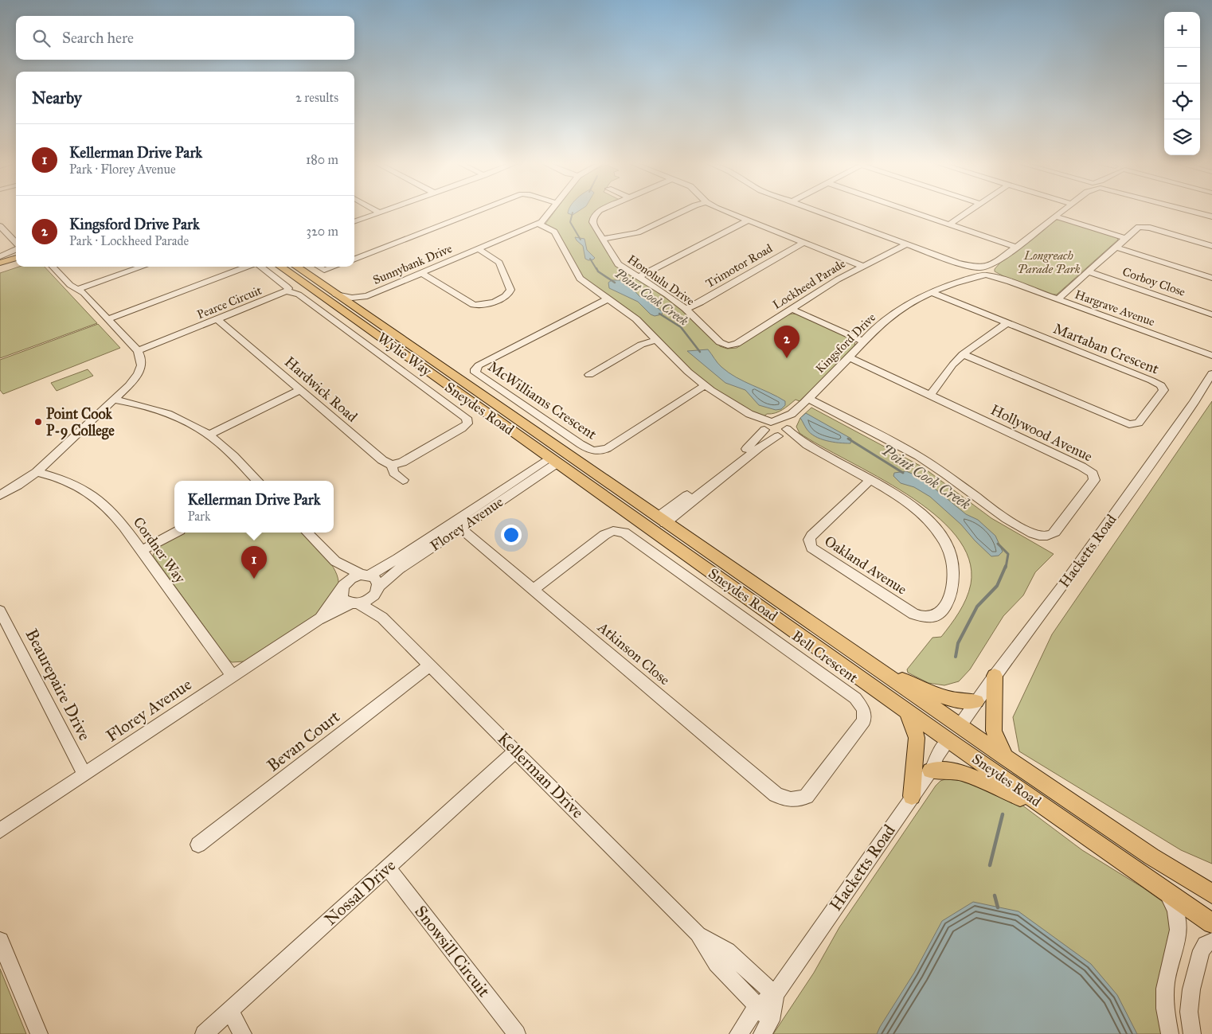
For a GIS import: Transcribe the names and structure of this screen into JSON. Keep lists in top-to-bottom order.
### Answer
{
  "streets": {
    "main road": ["Sneydes Road"],
    "street": [
      "Sunnybank Drive",
      "Trimotor Road",
      "Honolulu Drive",
      "Corboy Close",
      "Lockheed Parade",
      "Pearce Circuit",
      "Hargrave Avenue",
      "Kingsford Drive",
      "Martaban Crescent",
      "Wylie Way",
      "Hardwick Road",
      "McWilliams Crescent",
      "Hollywood Avenue",
      "Florey Avenue",
      "Cordner Way",
      "Hacketts Road",
      "Oakland Avenue",
      "Atkinson Close",
      "Bell Crescent",
      "Beaurepaire Drive",
      "Bevan Court",
      "Kellerman Drive",
      "Nossal Drive",
      "Snowsill Circuit"
    ]
  },
  "crossings": [
    ["Sunnybank Drive", "Sneydes Road"],
    ["Trimotor Road", "Honolulu Drive"],
    ["Honolulu Drive", "Lockheed Parade"],
    ["Pearce Circuit", "Wylie Way"],
    ["Pearce Circuit", "Hardwick Road"],
    ["Hargrave Avenue", "Kingsford Drive"],
    ["Kingsford Drive", "Martaban Crescent"],
    ["Kingsford Drive", "Sneydes Road"],
    ["Kingsford Drive", "Hollywood Avenue"],
    ["Wylie Way", "Hardwick Road"],
    ["Sneydes Road", "Florey Avenue"],
    ["Sneydes Road", "Hacketts Road"],
    ["Florey Avenue", "Cordner Way"],
    ["Florey Avenue", "Atkinson Close"],
    ["Florey Avenue", "Beaurepaire Drive"],
    ["Florey Avenue", "Kellerman Drive"],
    ["Hacketts Road", "Kellerman Drive"],
    ["Atkinson Close", "Bell Crescent"],
    ["Bevan Court", "Kellerman Drive"],
    ["Kellerman Drive", "Nossal Drive"],
    ["Nossal Drive", "Snowsill Circuit"]
  ],
  "water": ["Point Cook Creek"],
  "parks": ["Longreach Parade Park"],
  "places": ["Point Cook P-9 College"],
  "page": {
    "map_buttons": ["+", "−"],
    "search": "Search here",
    "heading": ["Nearby", "2 results"],
    "list": [
      {
        "mark": "1",
        "name": "Kellerman Drive Park",
        "note": "Park · Florey Avenue",
        "value": "180 m"
      },
      {
        "mark": "2",
        "name": "Kingsford Drive Park",
        "note": "Park · Lockheed Parade",
        "value": "320 m"
      }
    ],
    "pins": ["2", "1"],
    "popup": ["Kellerman Drive Park", "Park"]
  }
}
